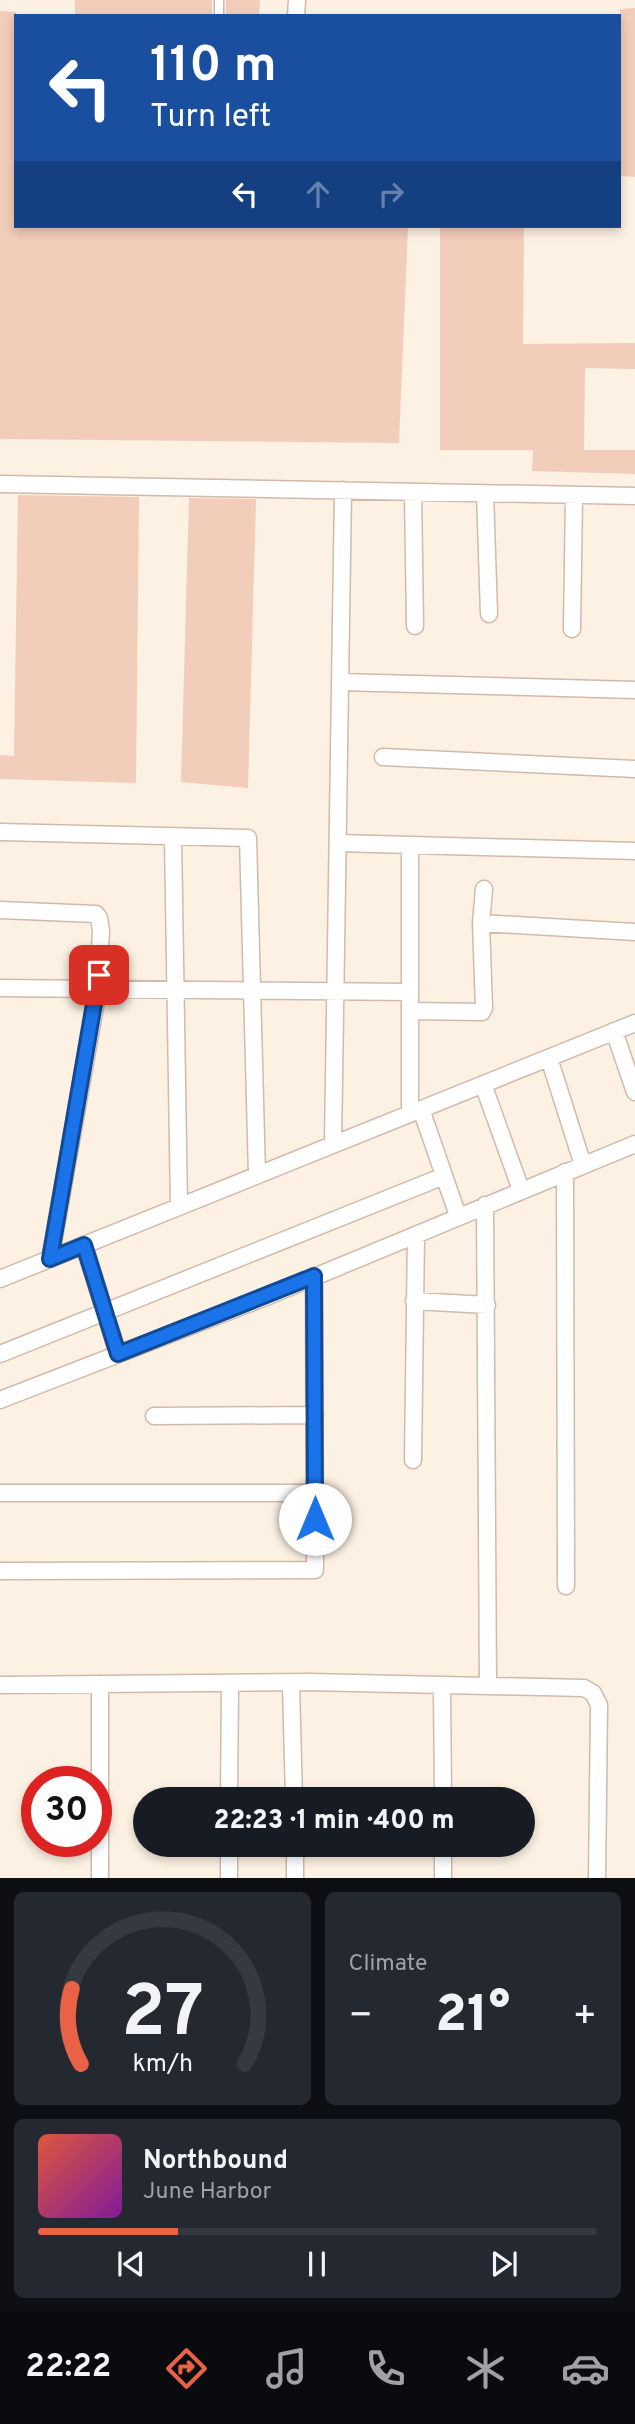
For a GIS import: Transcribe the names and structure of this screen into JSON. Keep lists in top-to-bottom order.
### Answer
{
  "page": {
    "turn": ["110 m", "Turn left"],
    "limit": "30",
    "trip": "22:23 · 1 min · 400 m",
    "tile": "Climate",
    "heat": ["−", "21°", "+"],
    "song": ["Northbound", "June Harbor"],
    "tabs": "22:22",
    "gauge": ["27", "km/h"]
  }
}
